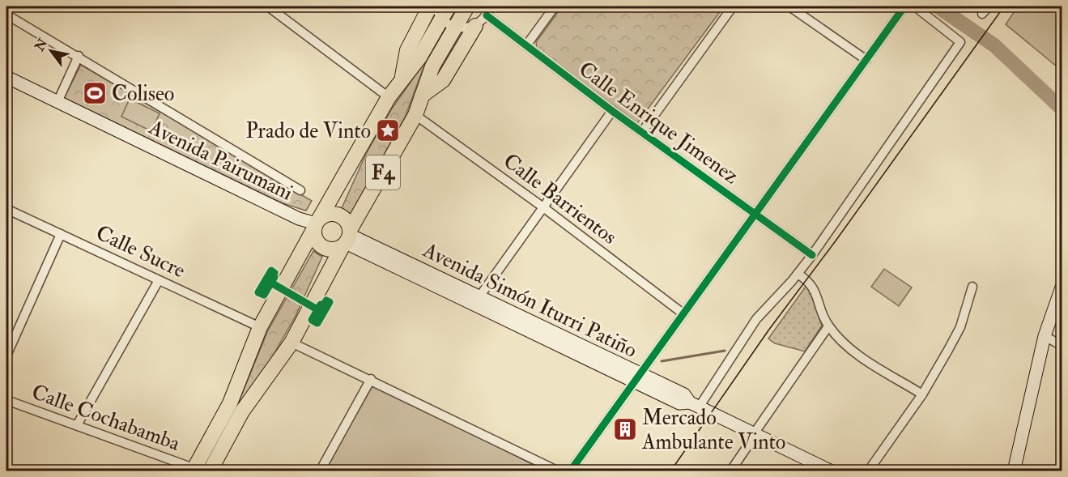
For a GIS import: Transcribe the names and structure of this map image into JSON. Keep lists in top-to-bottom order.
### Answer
{
  "streets": {
    "highway": ["F4"],
    "main road": ["Avenida Pairumani", "Avenida Simón Iturri Patiño"],
    "street": [
      "Calle Enrique Jimenez",
      "Calle Barrientos",
      "Calle Sucre",
      "Calle Cochabamba"
    ]
  },
  "crossings": [
    ["Avenida Pairumani", "F4"],
    ["Avenida Pairumani", "Avenida Simón Iturri Patiño"],
    ["F4", "Calle Barrientos"],
    ["F4", "Calle Sucre"],
    ["F4", "Avenida Simón Iturri Patiño"],
    ["F4", "Calle Cochabamba"]
  ],
  "places": {
    "sports": ["Coliseo"],
    "place": ["Prado de Vinto"],
    "building": ["Mercado Ambulante Vinto"]
  },
  "north": "top left"
}
